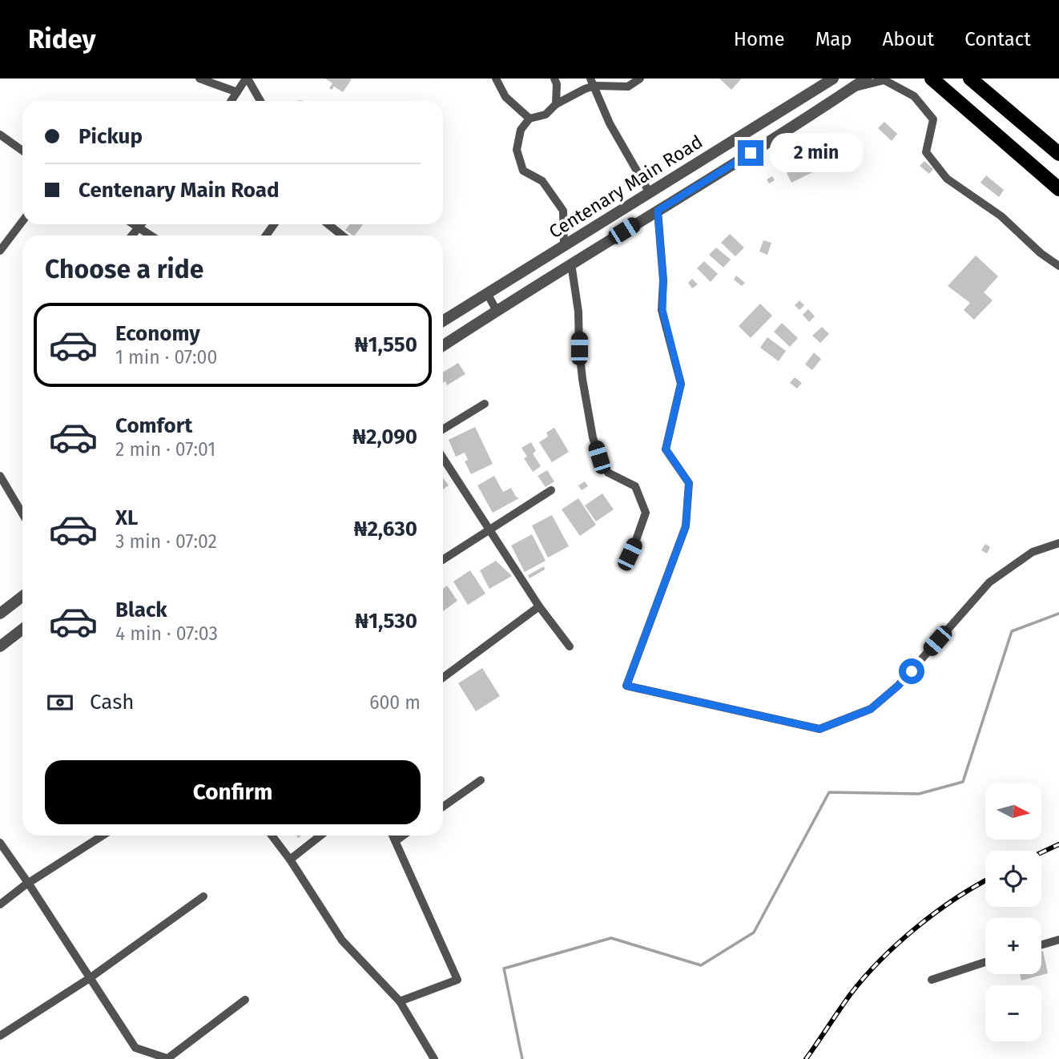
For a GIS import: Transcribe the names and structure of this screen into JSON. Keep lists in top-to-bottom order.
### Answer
{
  "streets": {
    "street": ["Centenary Main Road"]
  },
  "north": "right",
  "page": {
    "header": "Ridey",
    "nav": [
      "Home",
      "Map",
      "About",
      "Contact"
    ],
    "banner": ["Pickup", "Centenary Main Road"],
    "bubble": "2 min",
    "heading": "Choose a ride",
    "list": [
      {
        "name": "Economy",
        "note": "1 min · 07:00",
        "value": "₦1,550"
      },
      {
        "name": "Comfort",
        "note": "2 min · 07:01",
        "value": "₦2,090"
      },
      {
        "name": "XL",
        "note": "3 min · 07:02",
        "value": "₦2,630"
      },
      {
        "name": "Black",
        "note": "4 min · 07:03",
        "value": "₦1,530"
      }
    ],
    "pay": ["Cash", "600 m"],
    "buttons": "Confirm",
    "map_buttons": ["+", "−"]
  }
}
